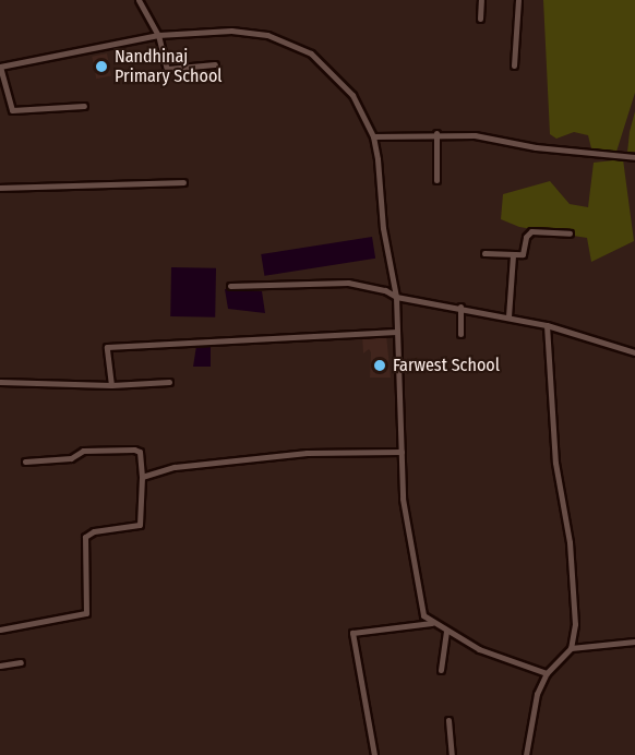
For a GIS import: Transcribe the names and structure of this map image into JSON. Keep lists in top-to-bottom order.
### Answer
{
  "places": ["Nandhinaj Primary School", "Farwest School"]
}
